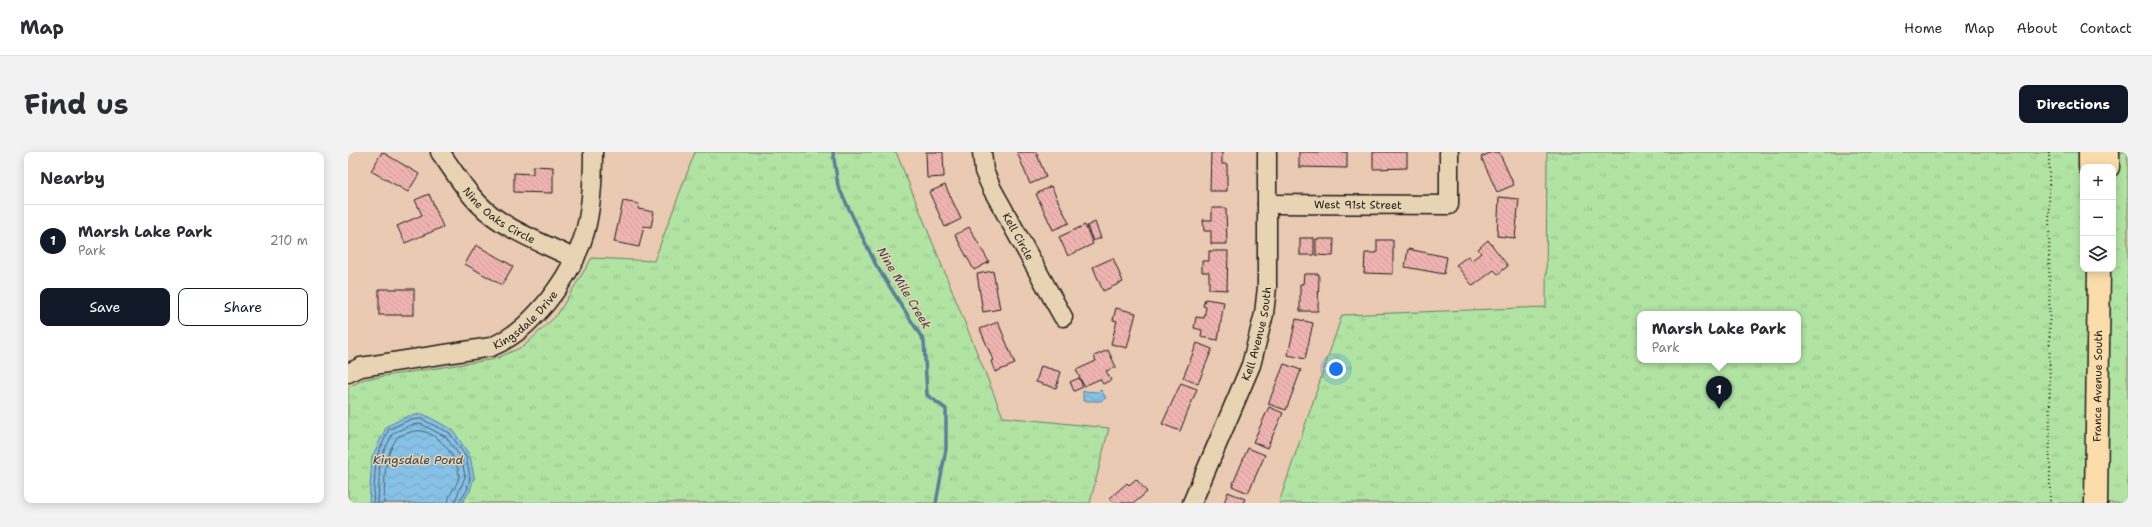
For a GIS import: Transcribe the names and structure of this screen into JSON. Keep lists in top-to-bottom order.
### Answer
{
  "streets": {
    "main road": ["France Avenue South"],
    "street": [
      "West 91st Street",
      "Nine Oaks Circle",
      "Kell Circle",
      "Kingsdale Drive",
      "Kell Avenue South"
    ]
  },
  "crossings": [
    ["West 91st Street", "Kell Avenue South"],
    ["Nine Oaks Circle", "Kingsdale Drive"]
  ],
  "water": ["Nine Mile Creek", "Kingsdale Pond"],
  "page": {
    "header": "Map",
    "nav": [
      "Home",
      "Map",
      "About",
      "Contact"
    ],
    "title": "Find us",
    "buttons": [
      "Directions",
      ["Save", "Share"]
    ],
    "heading": "Nearby",
    "map_buttons": ["+", "−"],
    "list": [
      {
        "mark": "1",
        "name": "Marsh Lake Park",
        "note": "Park",
        "value": "210 m"
      }
    ],
    "popup": ["Marsh Lake Park", "Park"],
    "pins": "1"
  }
}
